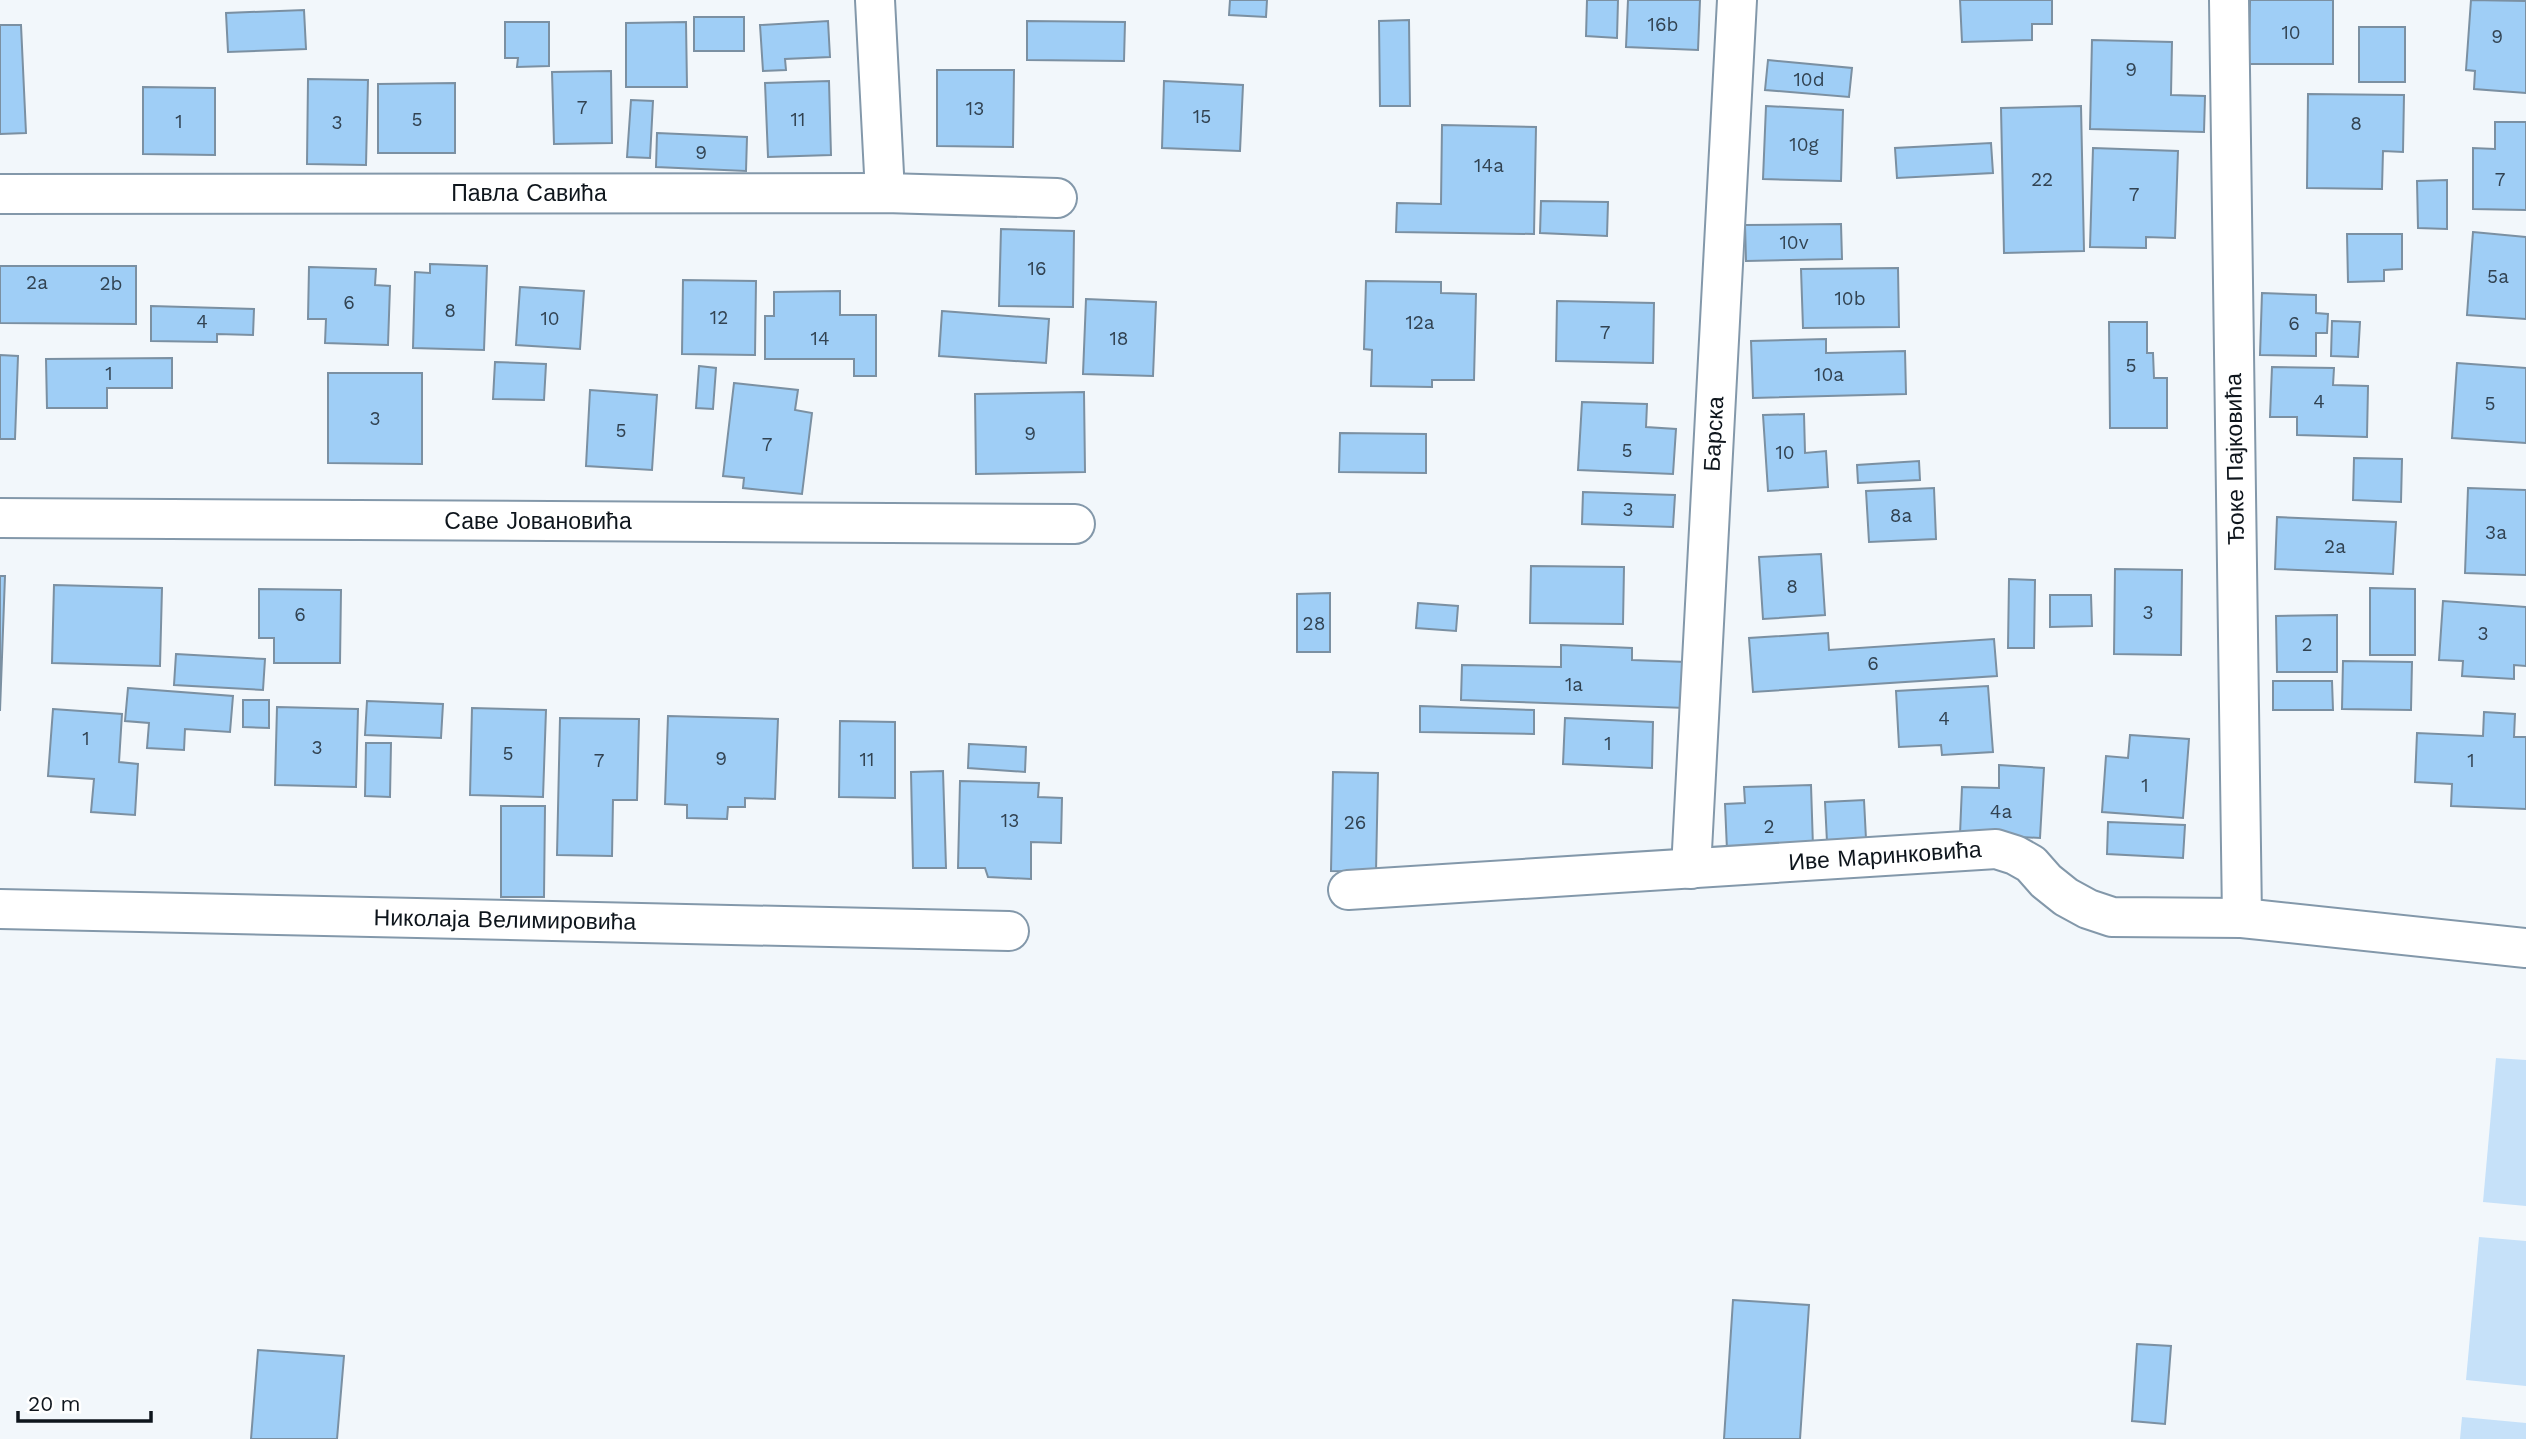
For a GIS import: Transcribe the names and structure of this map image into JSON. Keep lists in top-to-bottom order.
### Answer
{
  "streets": {
    "street": [
      "Павла Савића",
      "Барска",
      "Ђоке Пајковића",
      "Саве Јовановића",
      "Иве Маринковића",
      "Николаја Велимировића"
    ]
  },
  "crossings": [
    ["Барска", "Иве Маринковића"],
    ["Ђоке Пајковића", "Иве Маринковића"]
  ],
  "house_numbers": [
    "16b",
    "10",
    "9",
    "9",
    "10d",
    "7",
    "13",
    "15",
    "5",
    "11",
    "1",
    "3",
    "8",
    "10g",
    "9",
    "14a",
    "22",
    "7",
    "7",
    "10v",
    "16",
    "5a",
    "2a",
    "2b",
    "10b",
    "6",
    "8",
    "12",
    "10",
    "4",
    "12a",
    "6",
    "7",
    "14",
    "18",
    "5",
    "1",
    "10a",
    "4",
    "5",
    "3",
    "5",
    "9",
    "7",
    "5",
    "10",
    "3",
    "8a",
    "3a",
    "2a",
    "8",
    "3",
    "6",
    "28",
    "3",
    "2",
    "6",
    "1a",
    "4",
    "1",
    "1",
    "3",
    "5",
    "9",
    "11",
    "7",
    "1",
    "1",
    "4a",
    "13",
    "26",
    "2"
  ],
  "scale_bar": "20 m"
}
